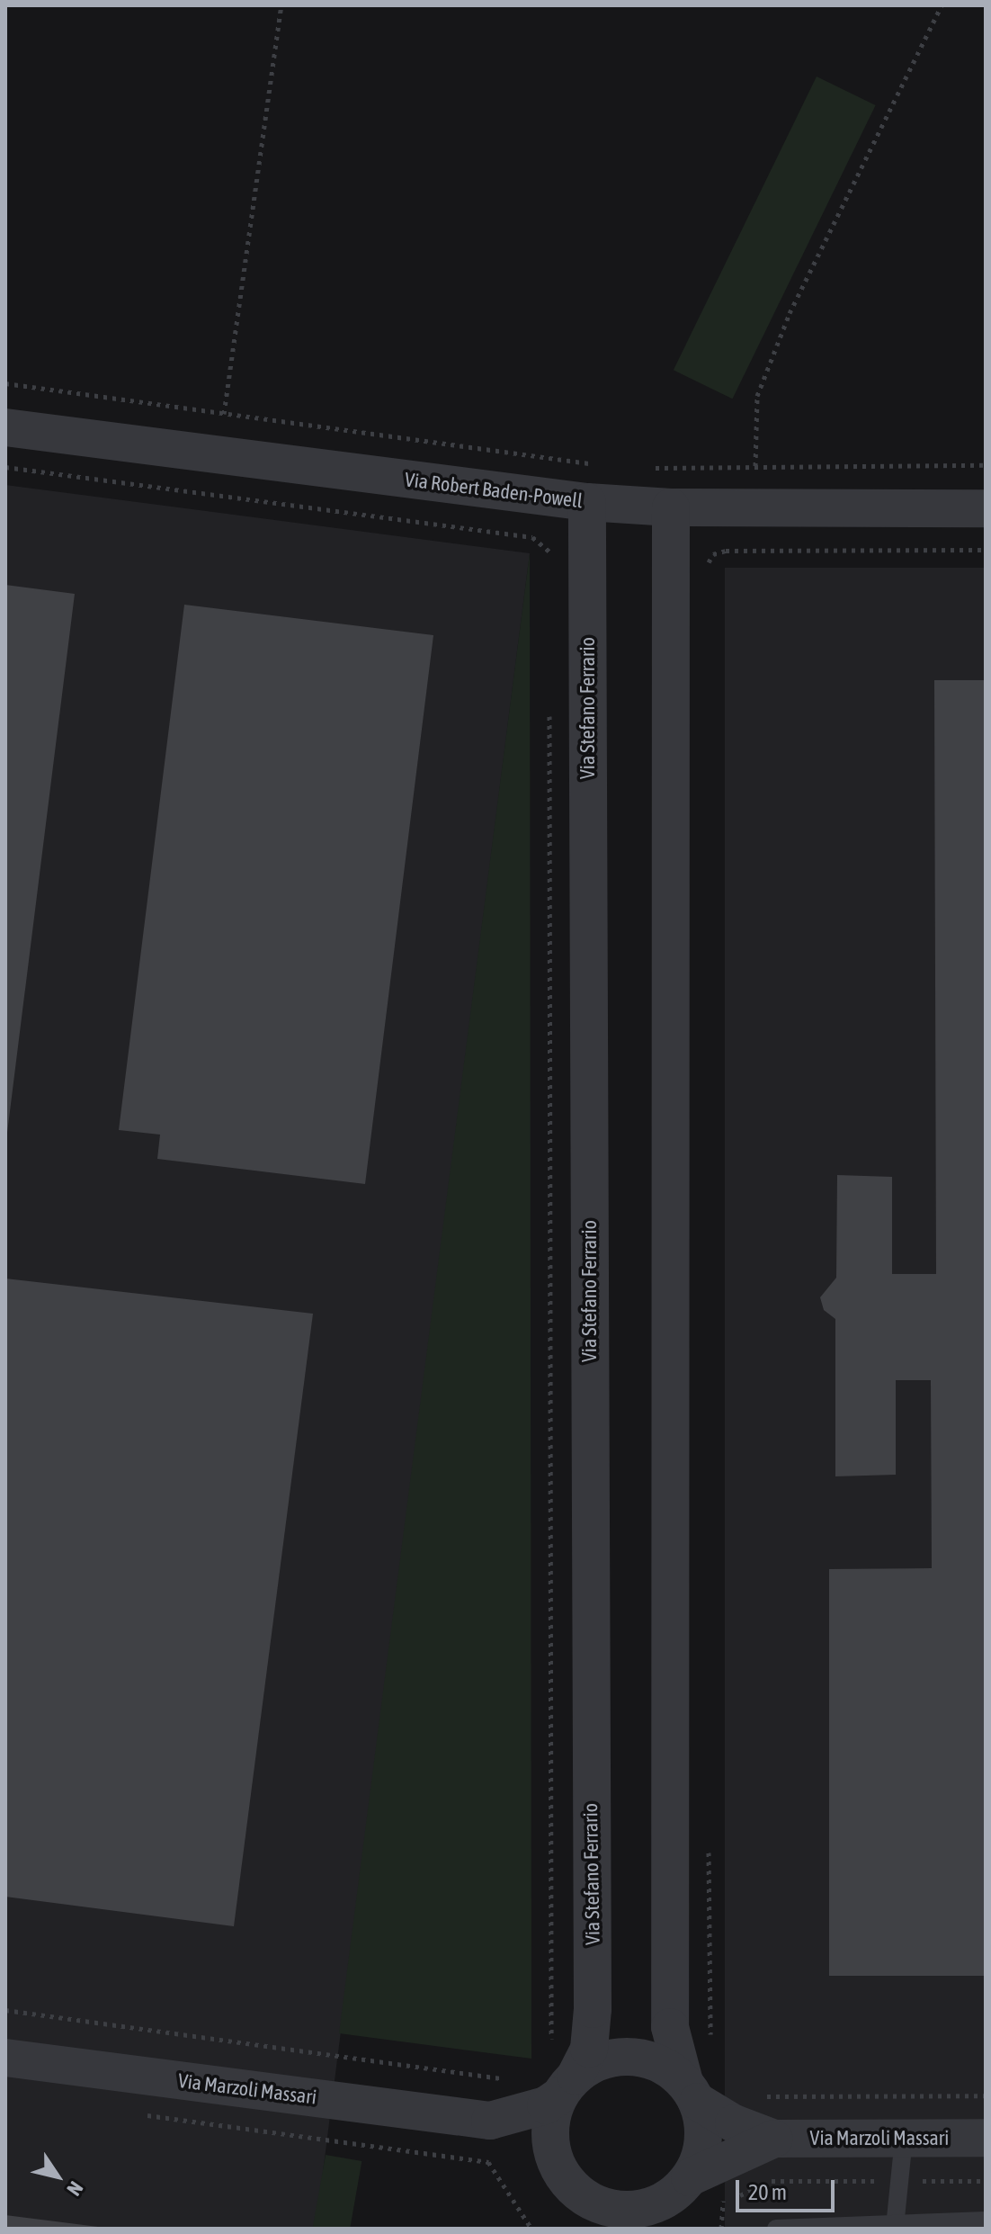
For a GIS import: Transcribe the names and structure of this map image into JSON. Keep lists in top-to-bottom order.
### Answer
{
  "streets": {
    "street": ["Via Robert Baden-Powell", "Via Stefano Ferrario", "Via Marzoli Massari"]
  },
  "crossings": [
    ["Via Robert Baden-Powell", "Via Stefano Ferrario"],
    ["Via Stefano Ferrario", "Via Marzoli Massari"]
  ],
  "scale_bar": "20 m",
  "north": "bottom right"
}
